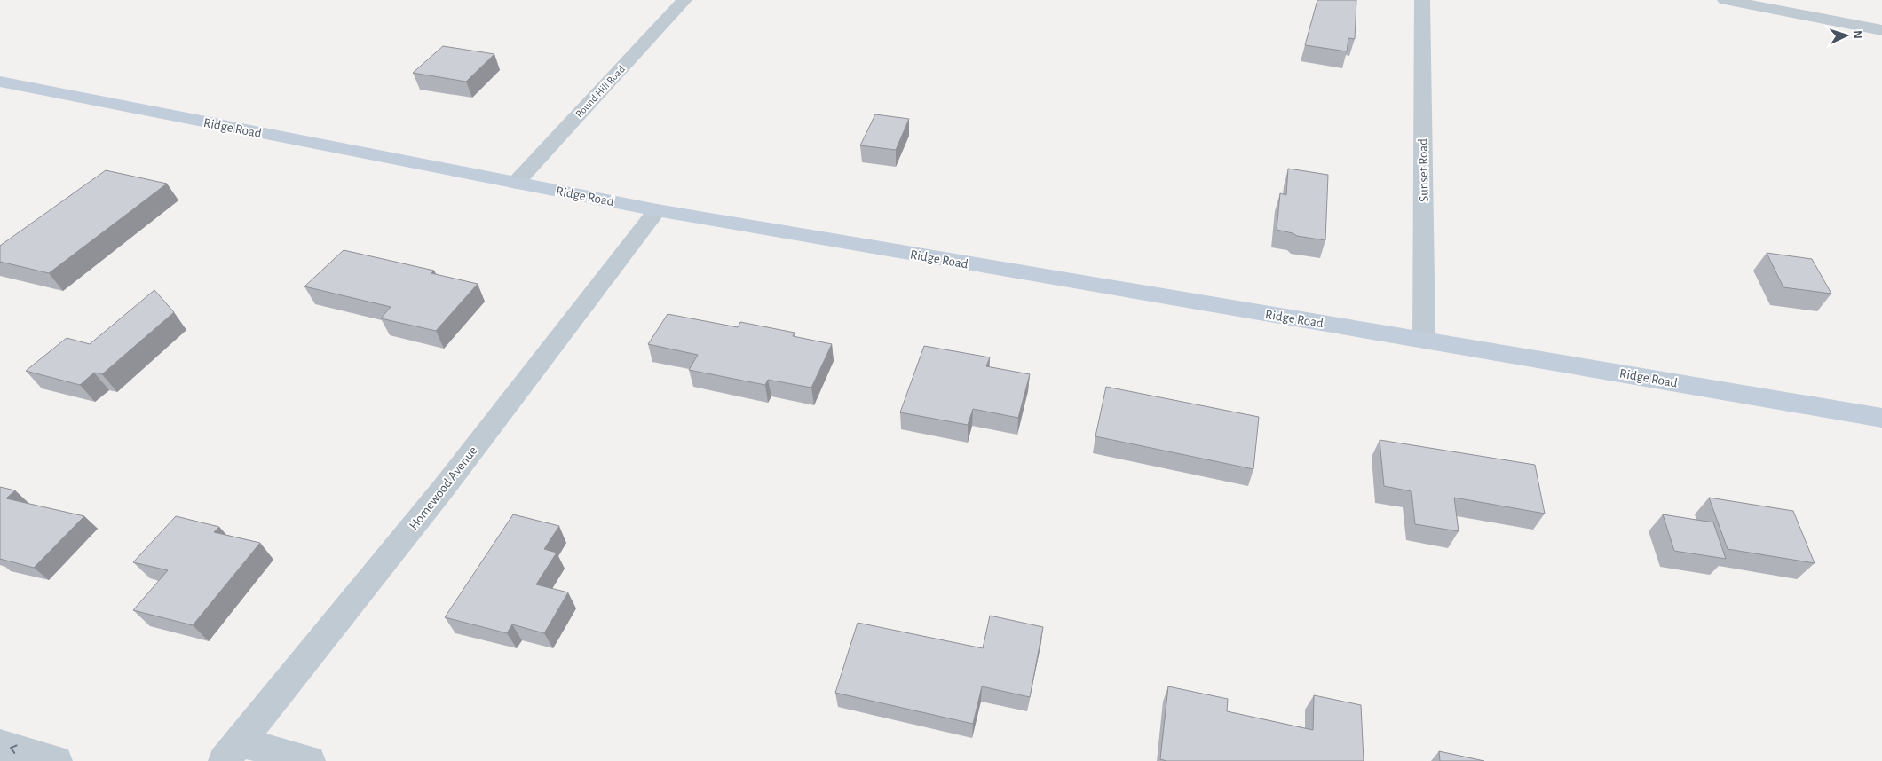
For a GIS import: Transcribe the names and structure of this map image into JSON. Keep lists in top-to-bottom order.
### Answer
{
  "streets": {
    "main road": ["Ridge Road"],
    "street": ["Round Hill Road", "Sunset Road", "Homewood Avenue"]
  },
  "crossings": [
    ["Round Hill Road", "Ridge Road"],
    ["Ridge Road", "Sunset Road"],
    ["Ridge Road", "Homewood Avenue"]
  ],
  "north": "right"
}
